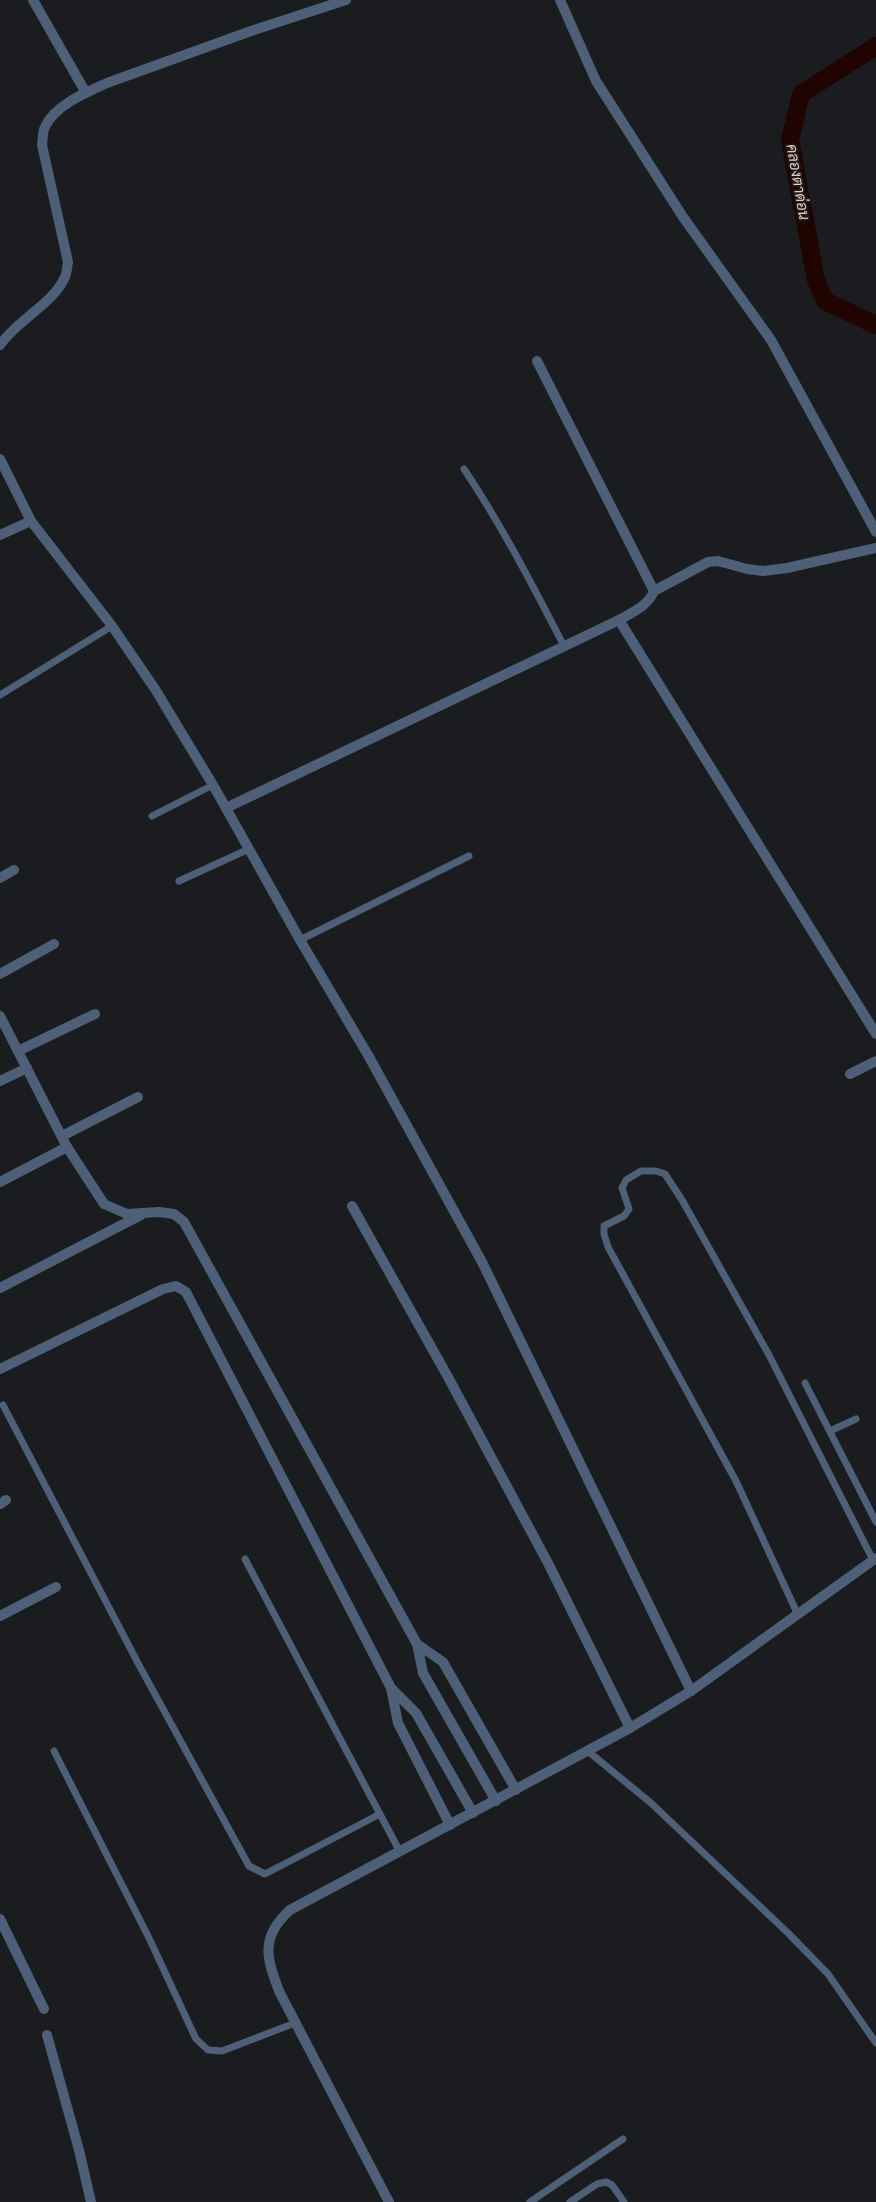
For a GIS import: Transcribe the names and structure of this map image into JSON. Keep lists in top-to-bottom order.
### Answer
{
  "water": ["คลองตาด่อน"]
}
